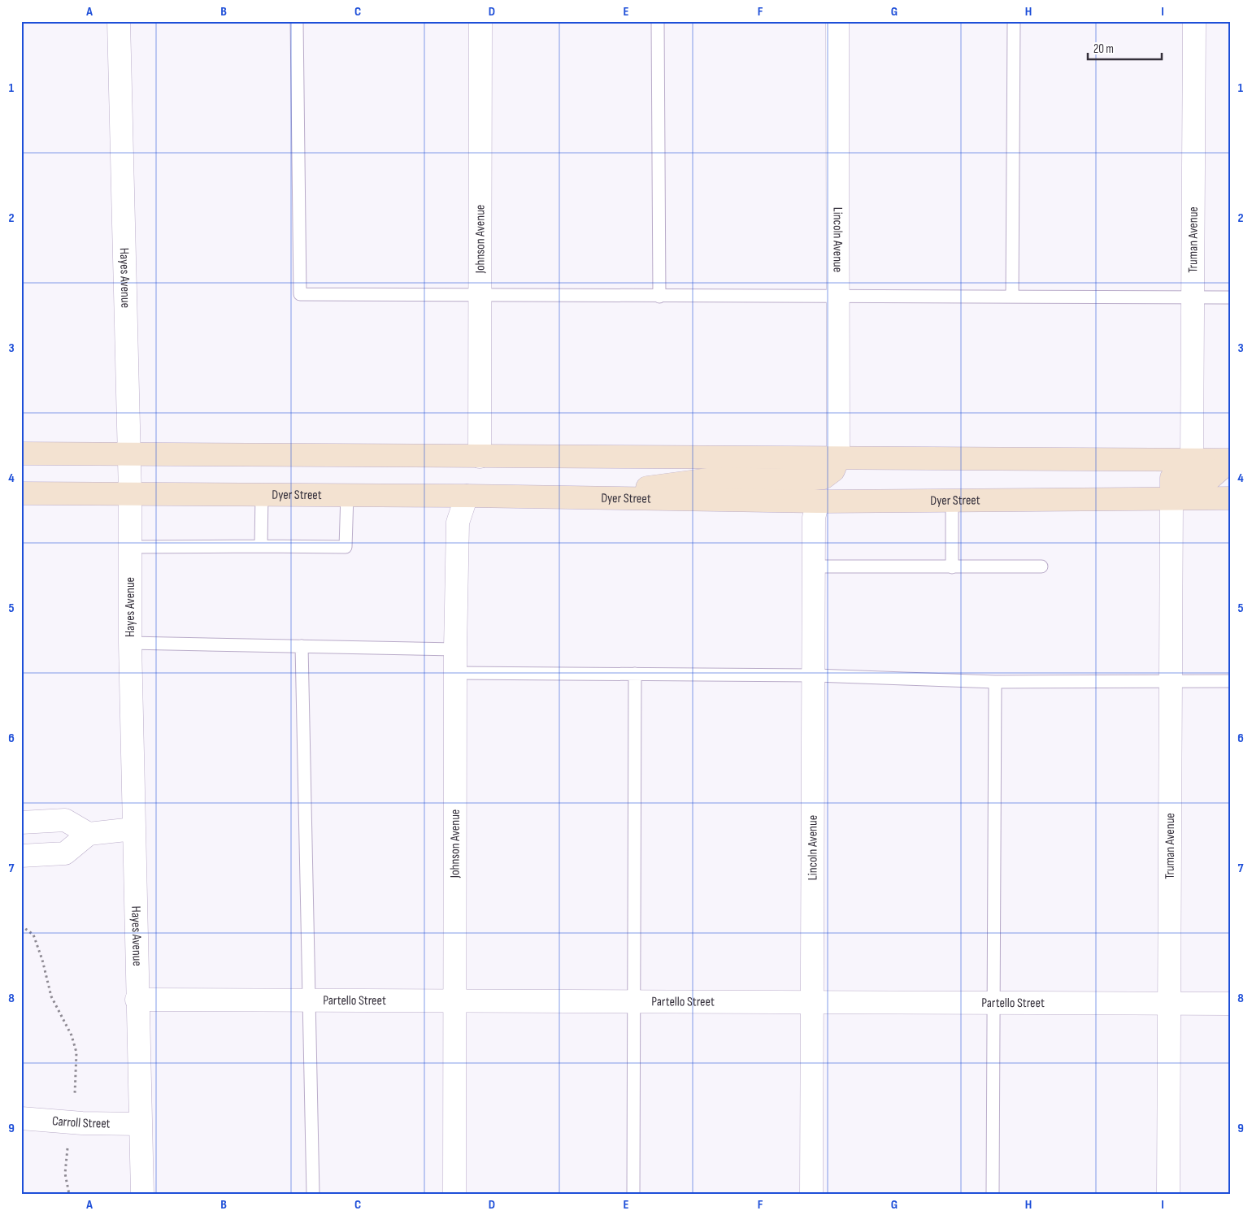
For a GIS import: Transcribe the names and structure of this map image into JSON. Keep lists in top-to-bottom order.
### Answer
{
  "streets": {
    "main road": ["Dyer Street"],
    "street": [
      "Johnson Avenue",
      "Lincoln Avenue",
      "Truman Avenue",
      "Hayes Avenue",
      "Partello Street",
      "Carroll Street"
    ]
  },
  "crossings": [
    ["Johnson Avenue", "Dyer Street"],
    ["Johnson Avenue", "Partello Street"],
    ["Lincoln Avenue", "Dyer Street"],
    ["Lincoln Avenue", "Partello Street"],
    ["Truman Avenue", "Dyer Street"],
    ["Truman Avenue", "Partello Street"],
    ["Hayes Avenue", "Dyer Street"],
    ["Hayes Avenue", "Partello Street"],
    ["Hayes Avenue", "Carroll Street"]
  ],
  "scale_bar": "20 m",
  "grid": {
    "columns": [
      "A",
      "B",
      "C",
      "D",
      "E",
      "F",
      "G",
      "H",
      "I"
    ],
    "rows": [
      "1",
      "2",
      "3",
      "4",
      "5",
      "6",
      "7",
      "8",
      "9"
    ]
  }
}
